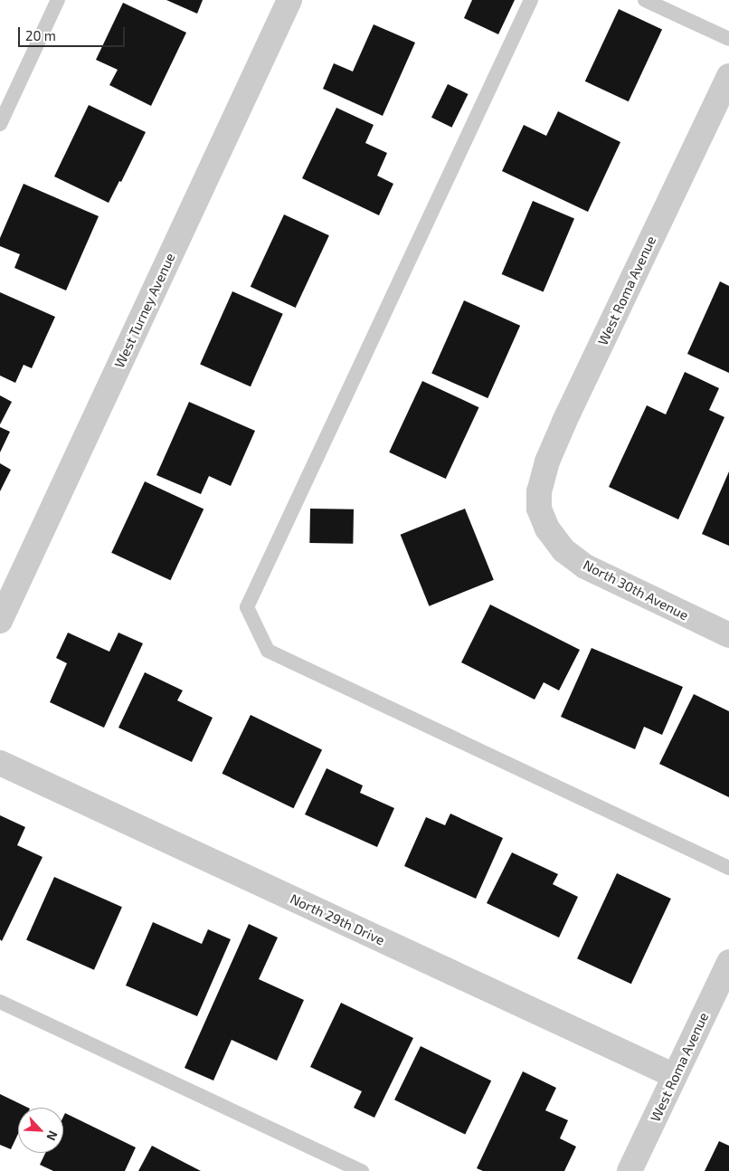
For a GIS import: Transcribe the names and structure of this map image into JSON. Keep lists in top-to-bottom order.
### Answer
{
  "streets": {
    "street": [
      "West Roma Avenue",
      "West Turney Avenue",
      "North 30th Avenue",
      "North 29th Drive"
    ]
  },
  "crossings": [
    ["West Roma Avenue", "North 30th Avenue"],
    ["West Roma Avenue", "North 29th Drive"]
  ],
  "scale_bar": "20 m",
  "north": "bottom right"
}
